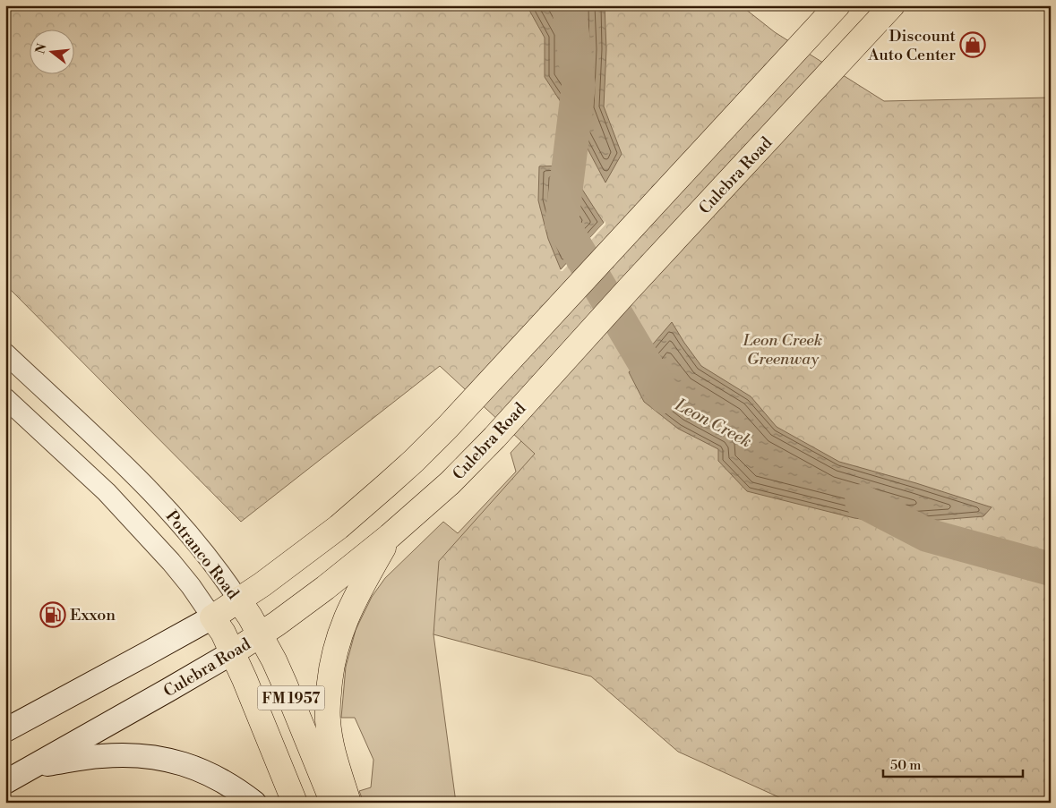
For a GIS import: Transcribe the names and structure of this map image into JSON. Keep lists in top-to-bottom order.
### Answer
{
  "streets": {
    "main road": ["Culebra Road", "Potranco Road", "FM 1957"]
  },
  "crossings": [
    ["Culebra Road", "Potranco Road"]
  ],
  "water": ["Leon Creek"],
  "parks": ["Leon Creek Greenway"],
  "places": {
    "shop": ["Discount Auto Center"],
    "fuel station": ["Exxon"]
  },
  "scale_bar": "50 m",
  "north": "left"
}
